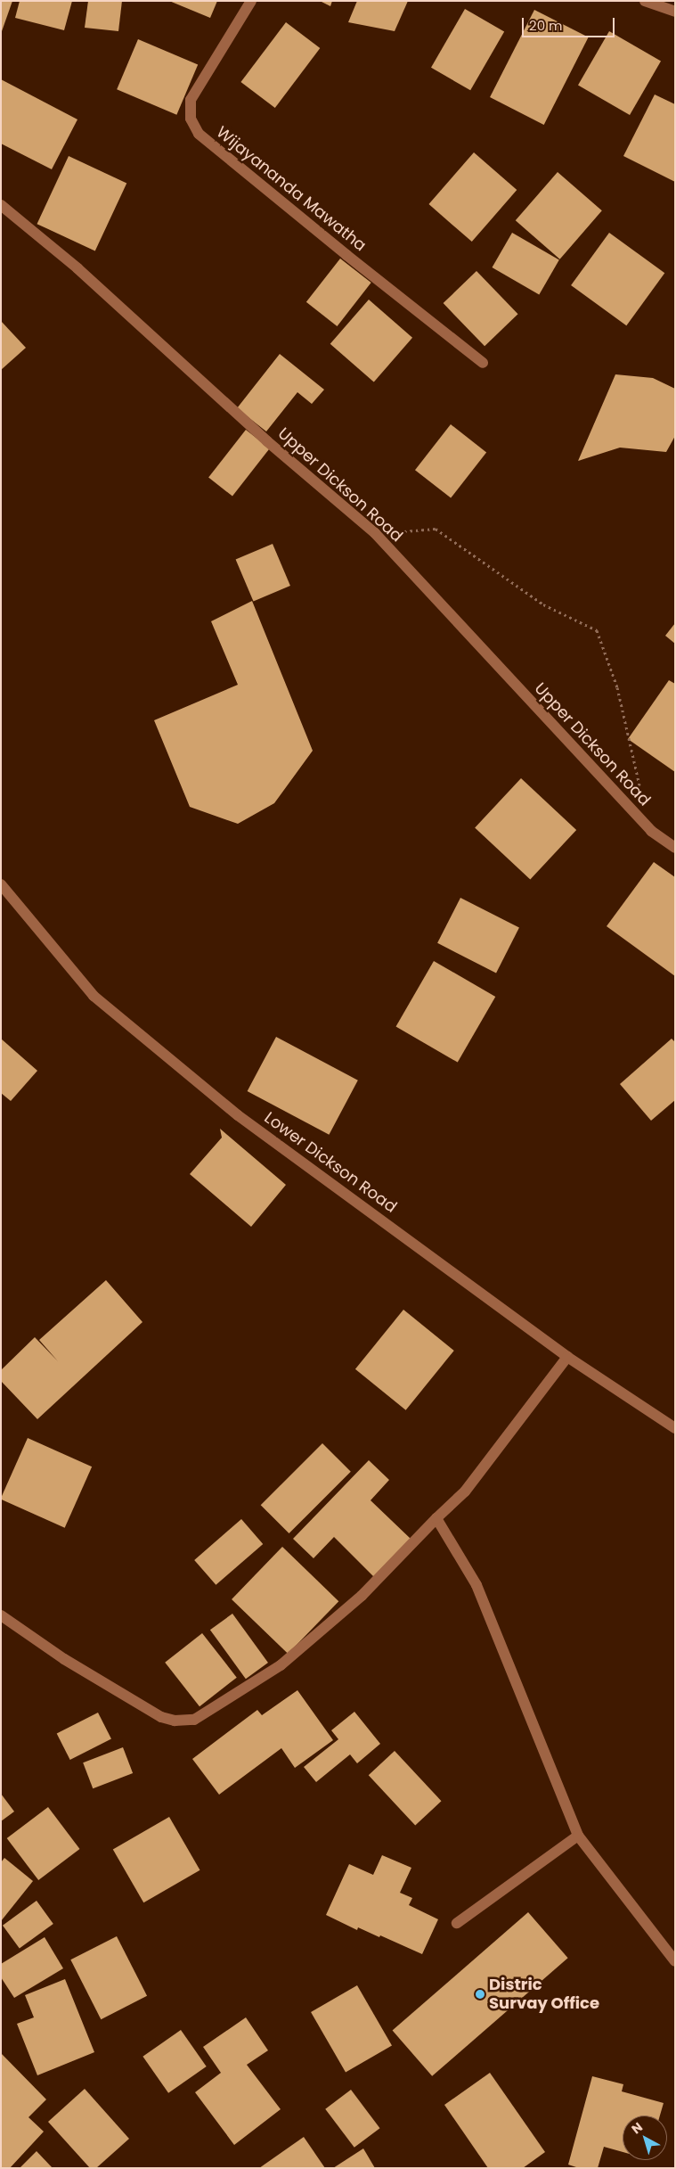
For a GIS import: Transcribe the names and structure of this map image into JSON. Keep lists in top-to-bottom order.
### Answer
{
  "streets": {
    "street": ["Wijayananda Mawatha", "Upper Dickson Road", "Lower Dickson Road"]
  },
  "places": ["Distric Survay Office"],
  "scale_bar": "20 m",
  "north": "top left"
}
